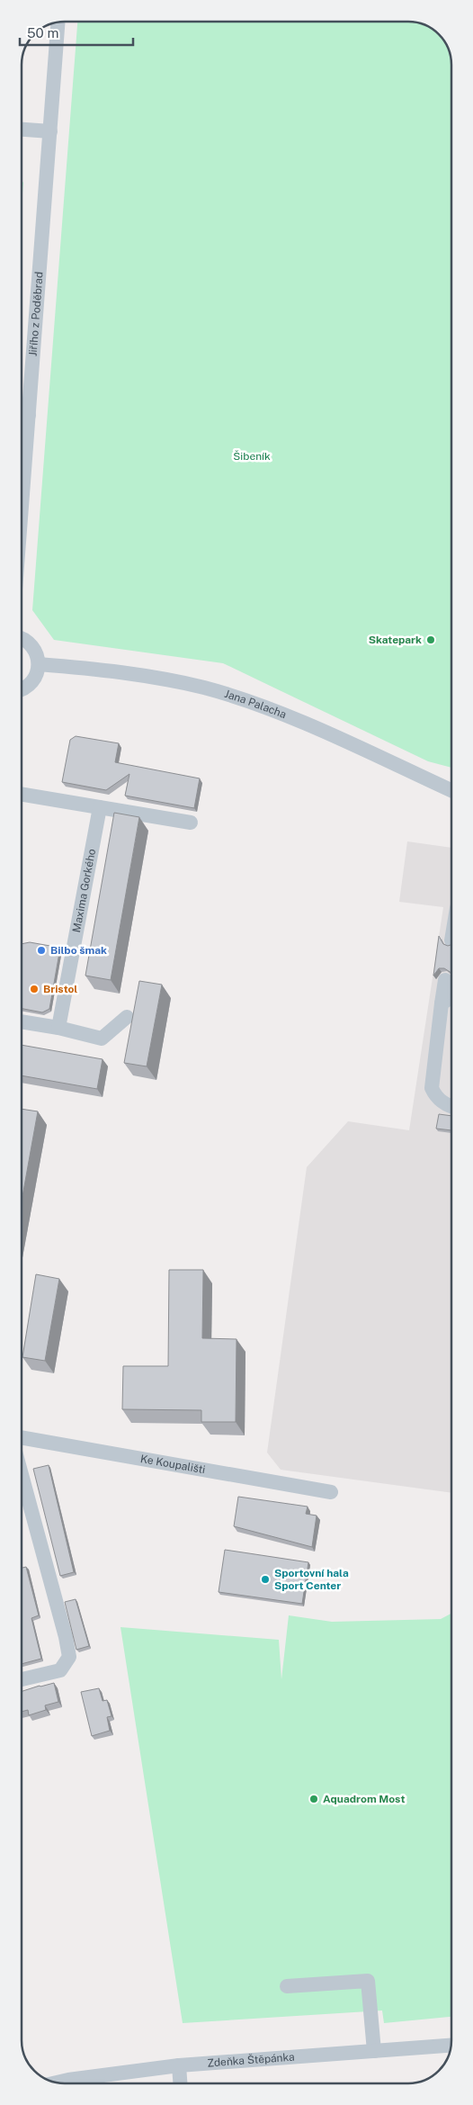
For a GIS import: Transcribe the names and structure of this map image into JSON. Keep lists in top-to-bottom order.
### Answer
{
  "streets": {
    "street": [
      "Jiřího z Poděbrad",
      "Jana Palacha",
      "Maxima Gorkého",
      "Ke Koupališti",
      "Zdeňka Štěpánka"
    ]
  },
  "parks": ["Šibeník"],
  "places": [
    "Skatepark",
    "Bilbo šmak",
    "Bristol",
    "Sportovní hala Sport Center",
    "Aquadrom Most"
  ],
  "scale_bar": "50 m"
}
